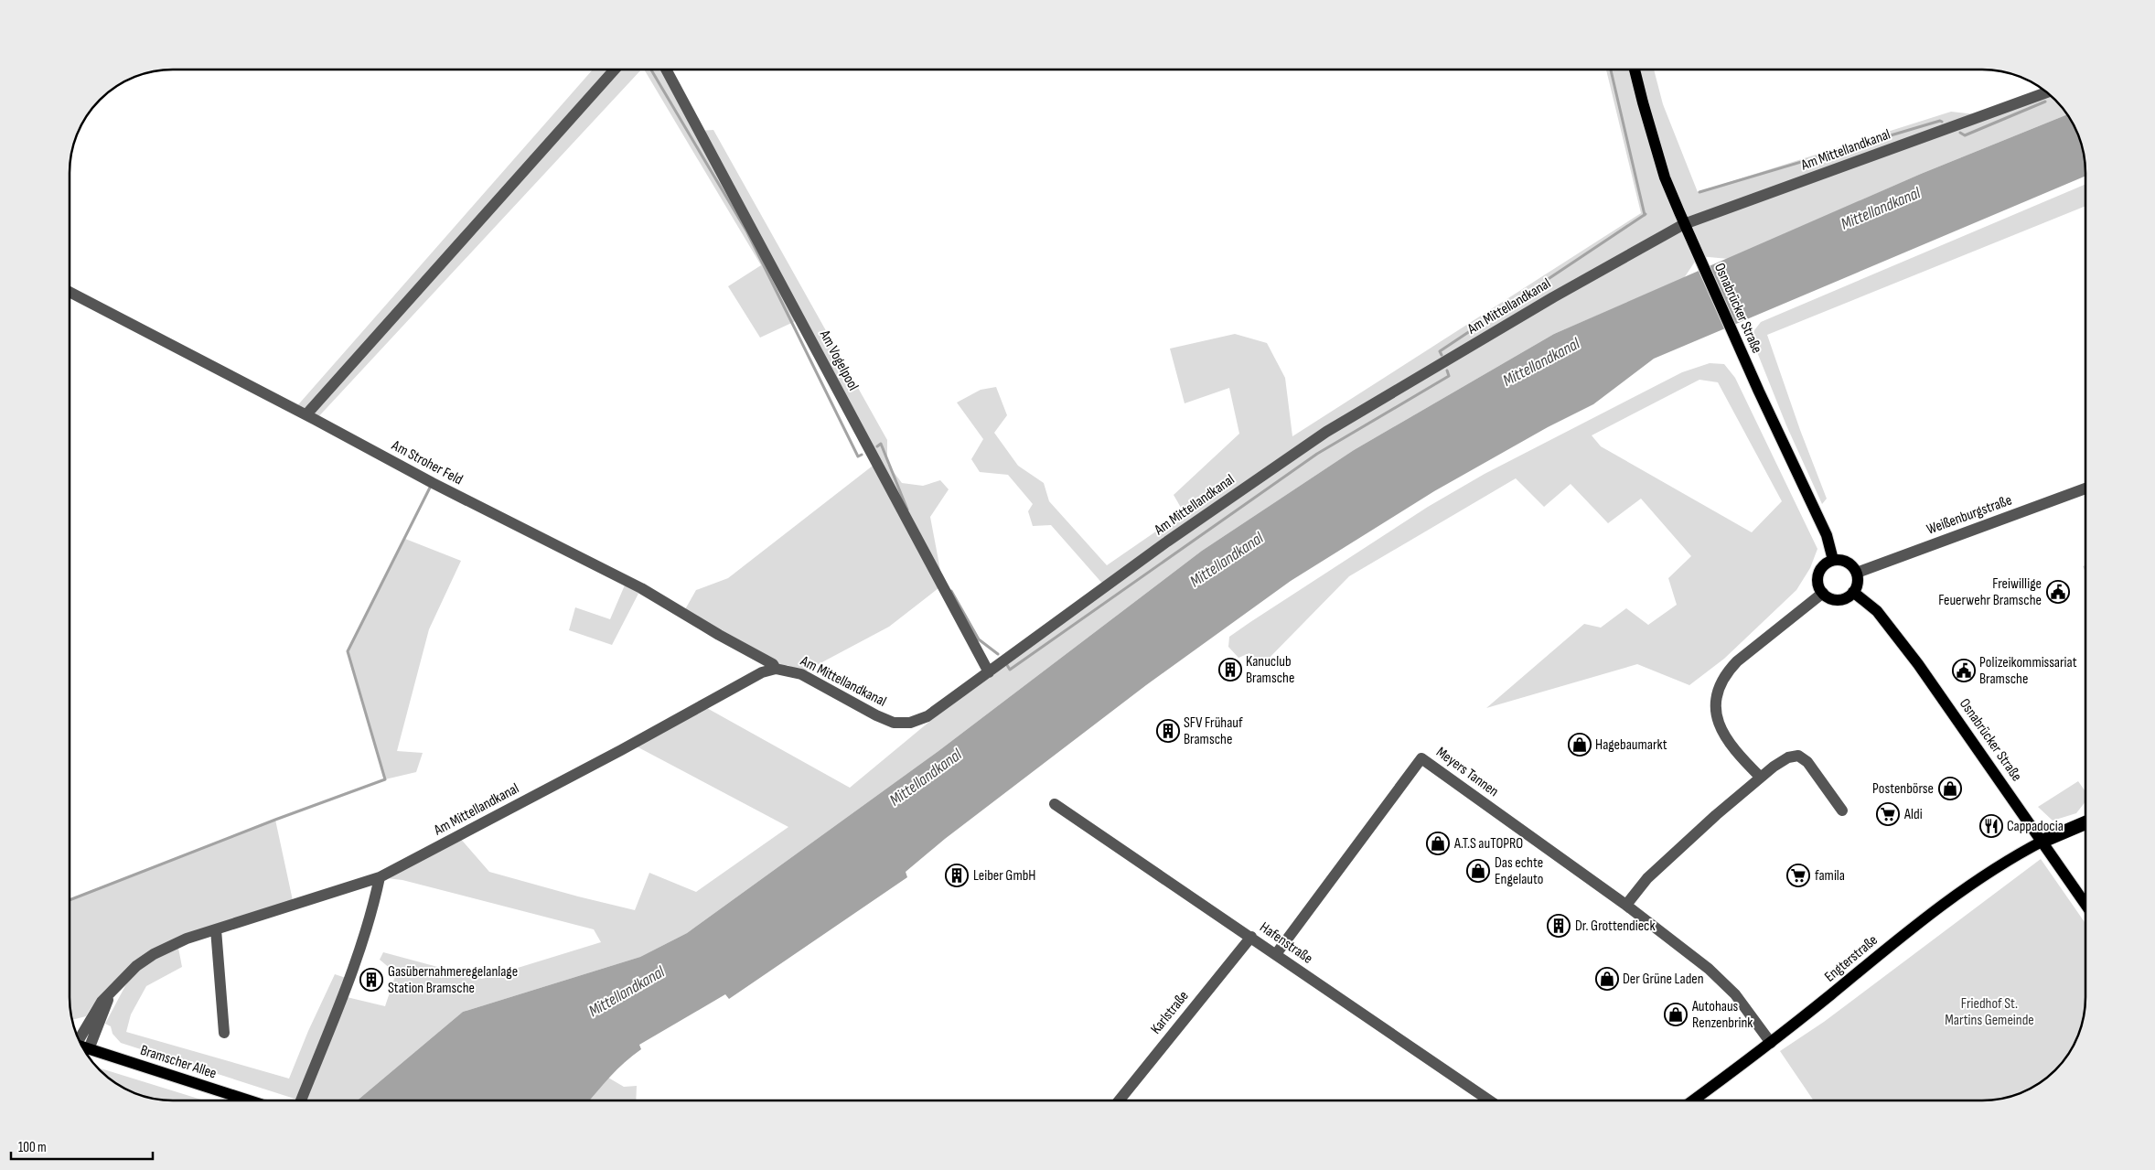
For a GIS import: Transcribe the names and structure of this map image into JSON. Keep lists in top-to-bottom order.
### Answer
{
  "streets": {
    "main road": ["Osnabrücker Straße", "Engterstraße", "Bramscher Allee"],
    "street": [
      "Am Mittellandkanal",
      "Am Vogelpool",
      "Am Stroher Feld",
      "Weißenburgstraße",
      "Meyers Tannen",
      "Hafenstraße",
      "Karlstraße"
    ]
  },
  "crossings": [
    ["Am Mittellandkanal", "Osnabrücker Straße"],
    ["Am Mittellandkanal", "Am Vogelpool"],
    ["Am Mittellandkanal", "Am Stroher Feld"],
    ["Am Mittellandkanal", "Bramscher Allee"],
    ["Osnabrücker Straße", "Weißenburgstraße"],
    ["Osnabrücker Straße", "Engterstraße"],
    ["Meyers Tannen", "Hafenstraße"],
    ["Meyers Tannen", "Engterstraße"],
    ["Hafenstraße", "Karlstraße"]
  ],
  "water": ["Mittellandkanal"],
  "parks": ["Friedhof St. Martins Gemeinde"],
  "places": {
    "public building": ["Freiwillige Feuerwehr Bramsche", "Polizeikommissariat Bramsche"],
    "building": [
      "Kanuclub Bramsche",
      "SFV Frühauf Bramsche",
      "Leiber GmbH",
      "Dr. Grottendieck",
      "Gasübernahmeregelanlage Station Bramsche"
    ],
    "shop": [
      "Hagebaumarkt",
      "Postenbörse",
      "A.T.S auTOPRO",
      "Das echte Engelauto",
      "Der Grüne Laden",
      "Autohaus Renzenbrink"
    ],
    "supermarket": ["Aldi", "famila"],
    "restaurant": ["Cappadocia"]
  },
  "scale_bar": "100 m"
}
